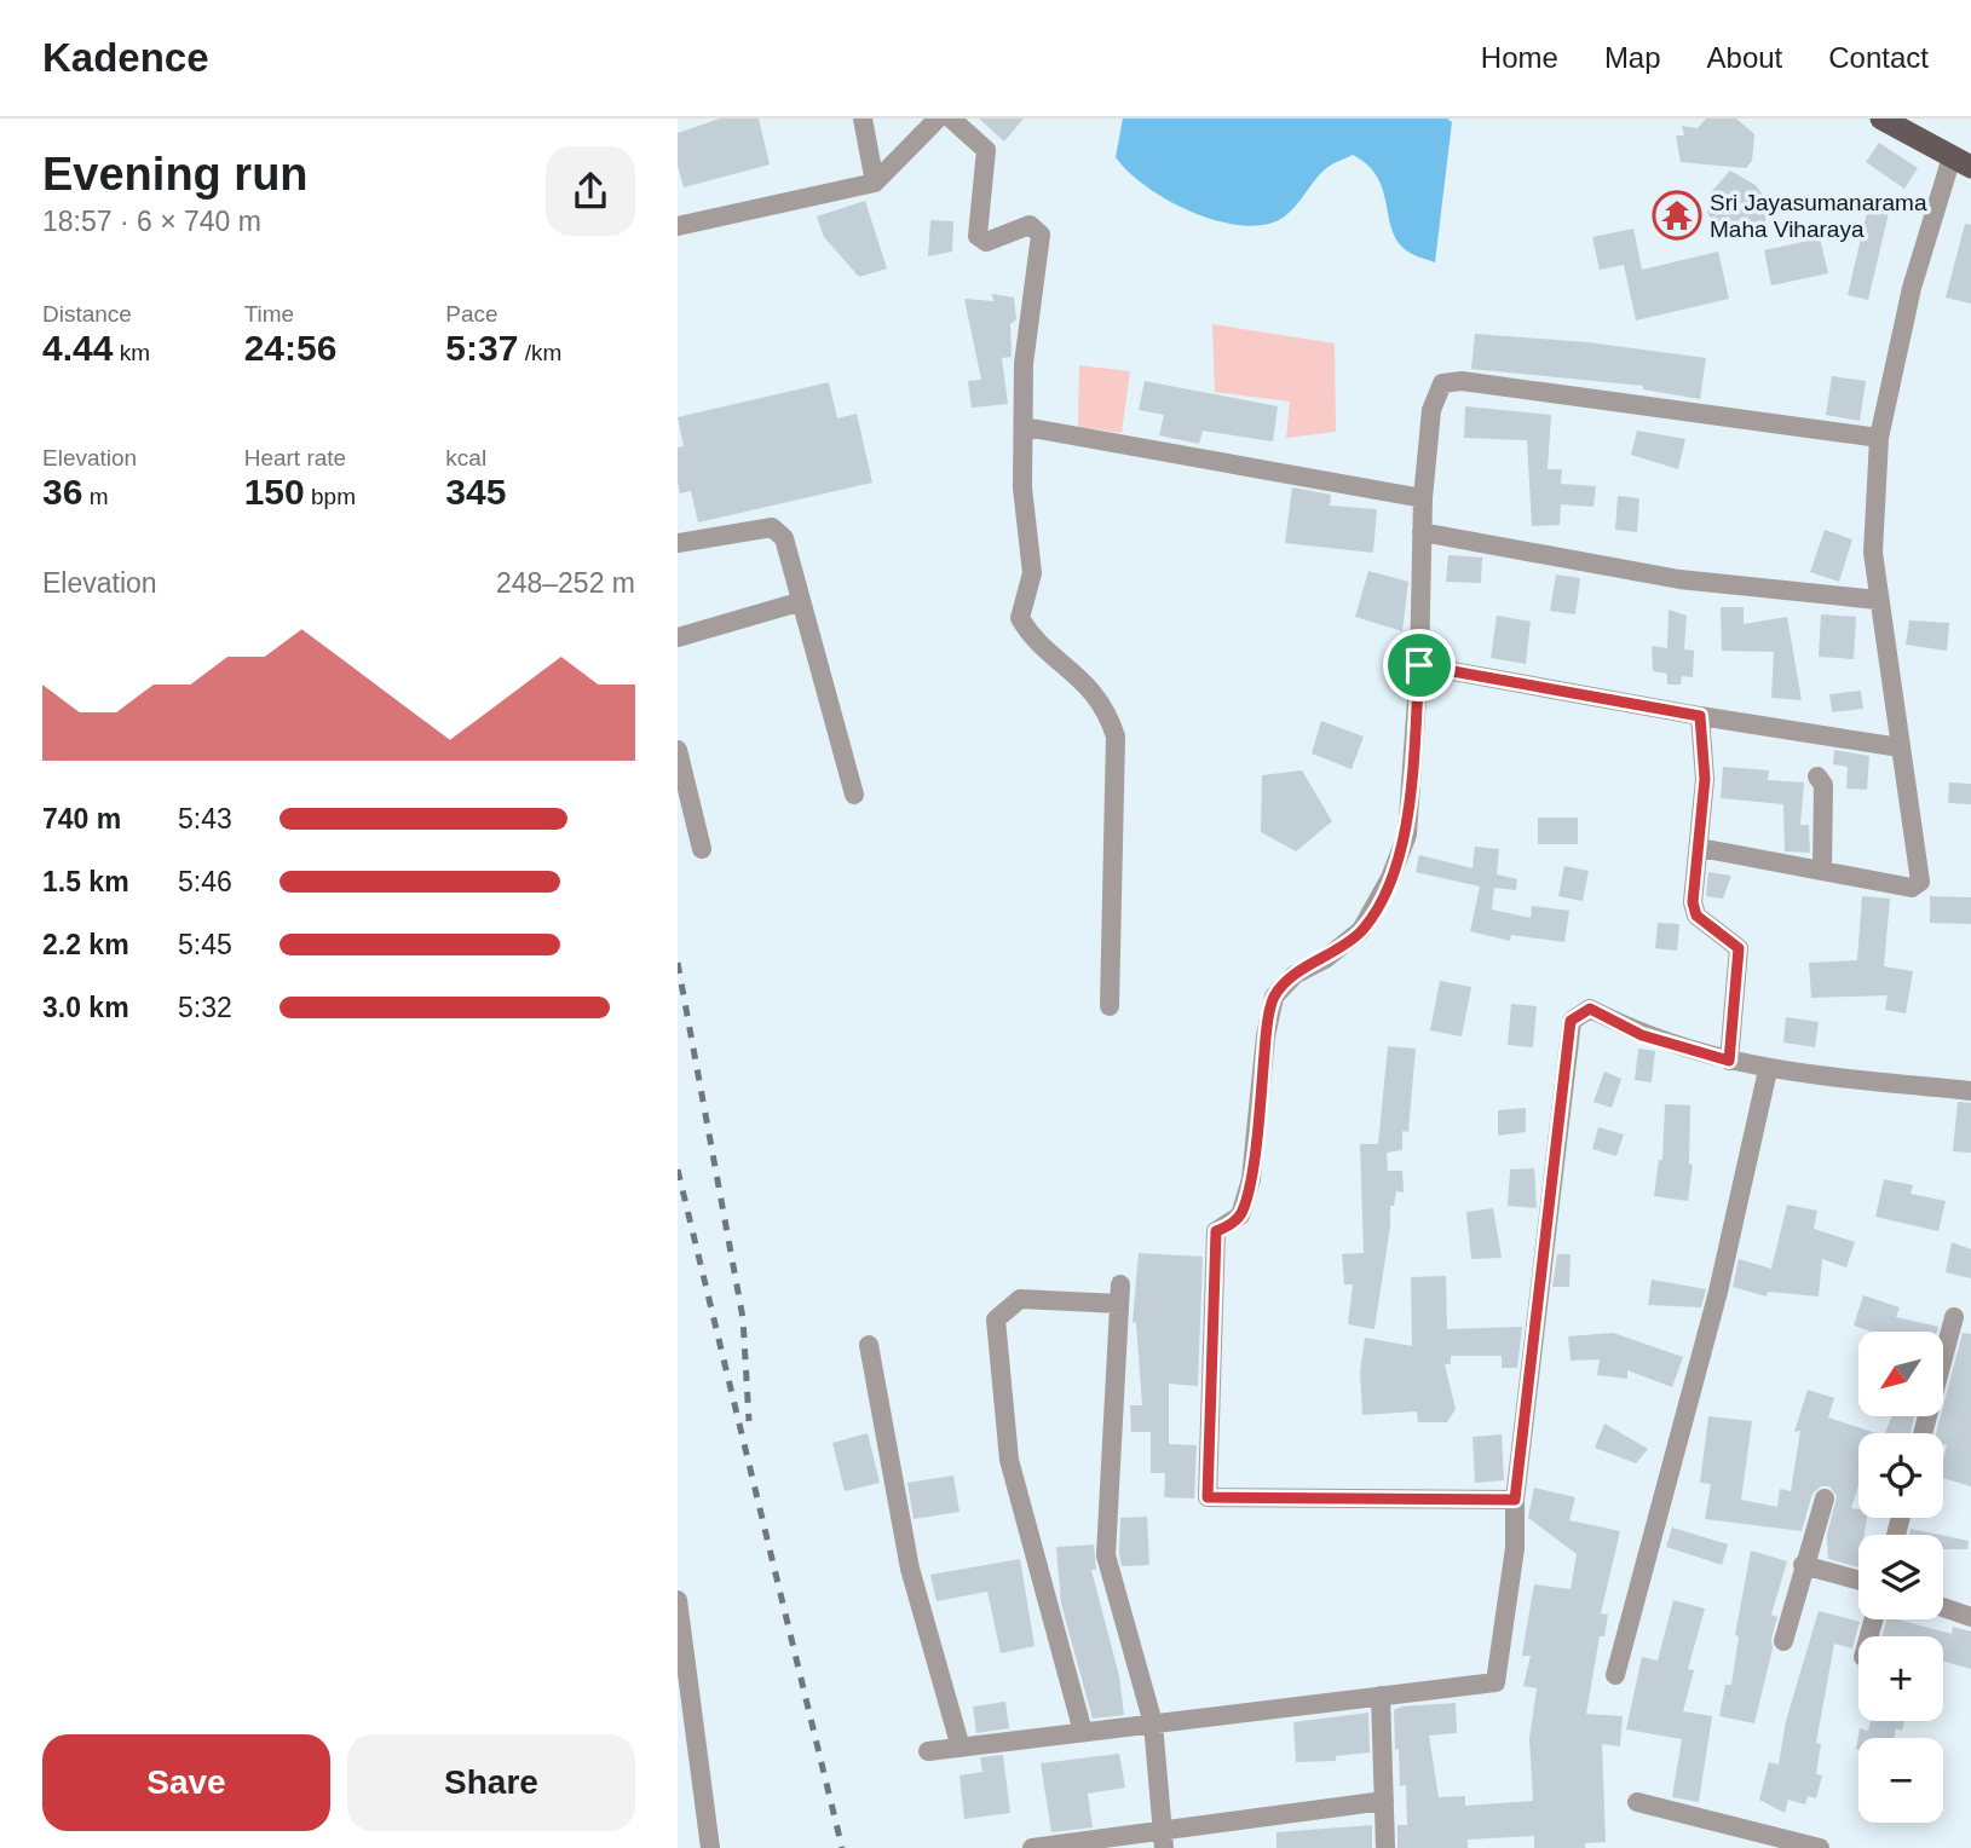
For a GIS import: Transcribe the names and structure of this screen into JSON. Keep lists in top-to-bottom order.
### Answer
{
  "places": {
    "temple": ["Sri Jayasumanarama Maha Viharaya"]
  },
  "north": "bottom left",
  "page": {
    "header": "Kadence",
    "nav": [
      "Home",
      "Map",
      "About",
      "Contact"
    ],
    "heading": ["Evening run", "18:57 · 6 × 740 m"],
    "stats": [
      ["Distance", "4.44 km"],
      ["Time", "24:56"],
      ["Pace", "5:37 /km"],
      ["Elevation", "36 m"],
      ["Heart rate", "150 bpm"],
      ["kcal", "345"]
    ],
    "chart": ["Elevation", "248–252 m"],
    "list": [
      {
        "name": "740 m",
        "note": "5:43"
      },
      {
        "name": "1.5 km",
        "note": "5:46"
      },
      {
        "name": "2.2 km",
        "note": "5:45"
      },
      {
        "name": "3.0 km",
        "note": "5:32"
      }
    ],
    "map_buttons": ["+", "−"],
    "buttons": ["Save", "Share"]
  }
}
